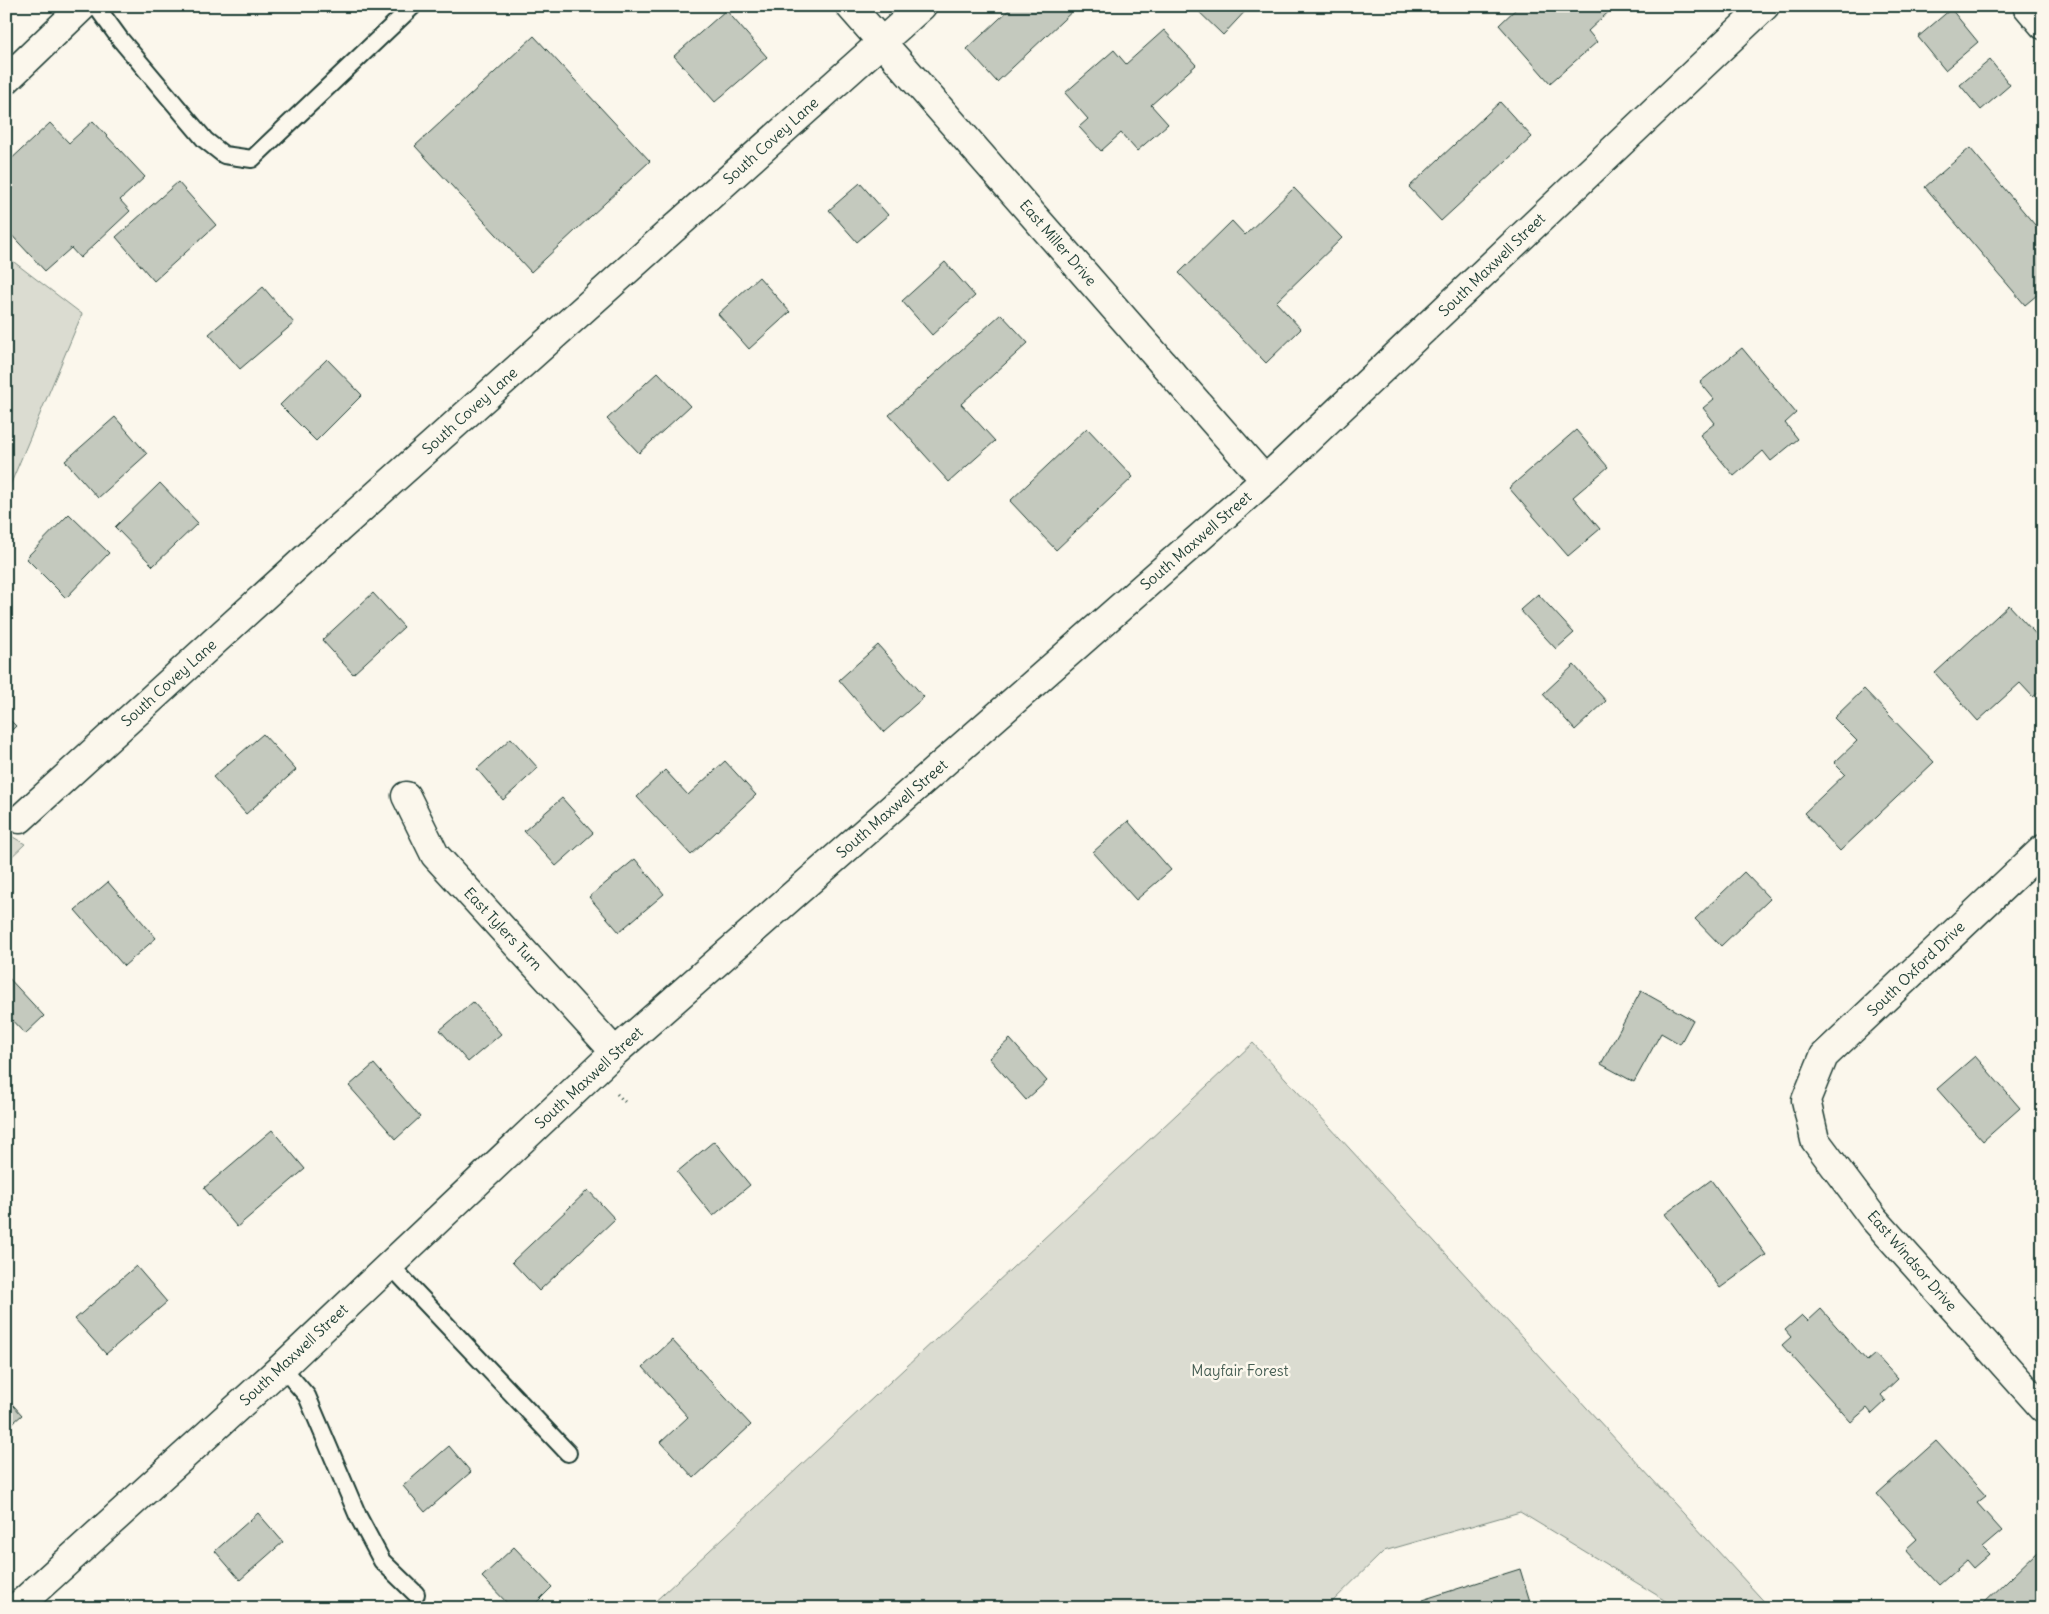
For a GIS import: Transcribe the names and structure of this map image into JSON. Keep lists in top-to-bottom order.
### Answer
{
  "streets": {
    "street": [
      "South Covey Lane",
      "East Miller Drive",
      "South Maxwell Street",
      "East Tylers Turn",
      "South Oxford Drive",
      "East Windsor Drive"
    ]
  },
  "crossings": [
    ["South Covey Lane", "East Miller Drive"],
    ["East Miller Drive", "South Maxwell Street"],
    ["South Maxwell Street", "East Tylers Turn"],
    ["South Oxford Drive", "East Windsor Drive"]
  ],
  "parks": ["Mayfair Forest"]
}
